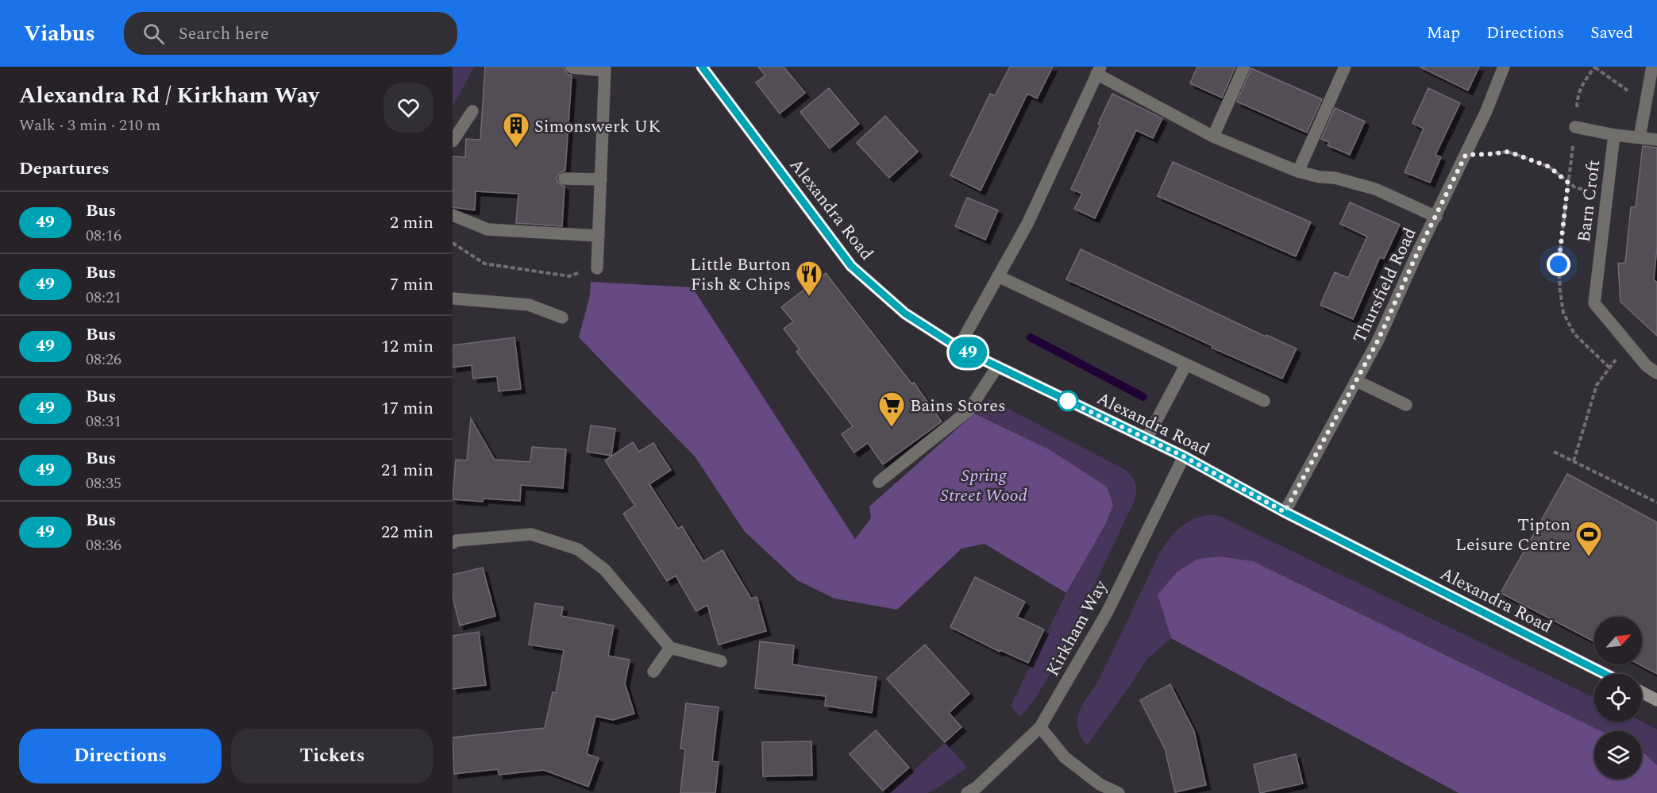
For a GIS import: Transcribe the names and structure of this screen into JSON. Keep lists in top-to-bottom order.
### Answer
{
  "streets": {
    "main road": ["Alexandra Road"],
    "street": ["Barn Croft", "Thursfield Road", "Kirkham Way"]
  },
  "crossings": [
    ["Alexandra Road", "Thursfield Road"],
    ["Alexandra Road", "Kirkham Way"]
  ],
  "parks": ["Spring Street Wood"],
  "places": {
    "building": ["Simonswerk UK"],
    "restaurant": ["Little Burton Fish & Chips"],
    "supermarket": ["Bains Stores"],
    "sports": ["Tipton Leisure Centre"]
  },
  "lines": ["bus line 49"],
  "north": "top right",
  "page": {
    "header": "Viabus",
    "search": "Search here",
    "nav": ["Map", "Directions", "Saved"],
    "heading": [
      ["Alexandra Rd / Kirkham Way", "Walk · 3 min · 210 m"],
      "Departures"
    ],
    "on_map": "49",
    "list": [
      {
        "mark": "49",
        "name": "Bus",
        "note": "08:16",
        "value": "2 min"
      },
      {
        "mark": "49",
        "name": "Bus",
        "note": "08:21",
        "value": "7 min"
      },
      {
        "mark": "49",
        "name": "Bus",
        "note": "08:26",
        "value": "12 min"
      },
      {
        "mark": "49",
        "name": "Bus",
        "note": "08:31",
        "value": "17 min"
      },
      {
        "mark": "49",
        "name": "Bus",
        "note": "08:35",
        "value": "21 min"
      },
      {
        "mark": "49",
        "name": "Bus",
        "note": "08:36",
        "value": "22 min"
      }
    ],
    "buttons": ["Directions", "Tickets"]
  }
}
